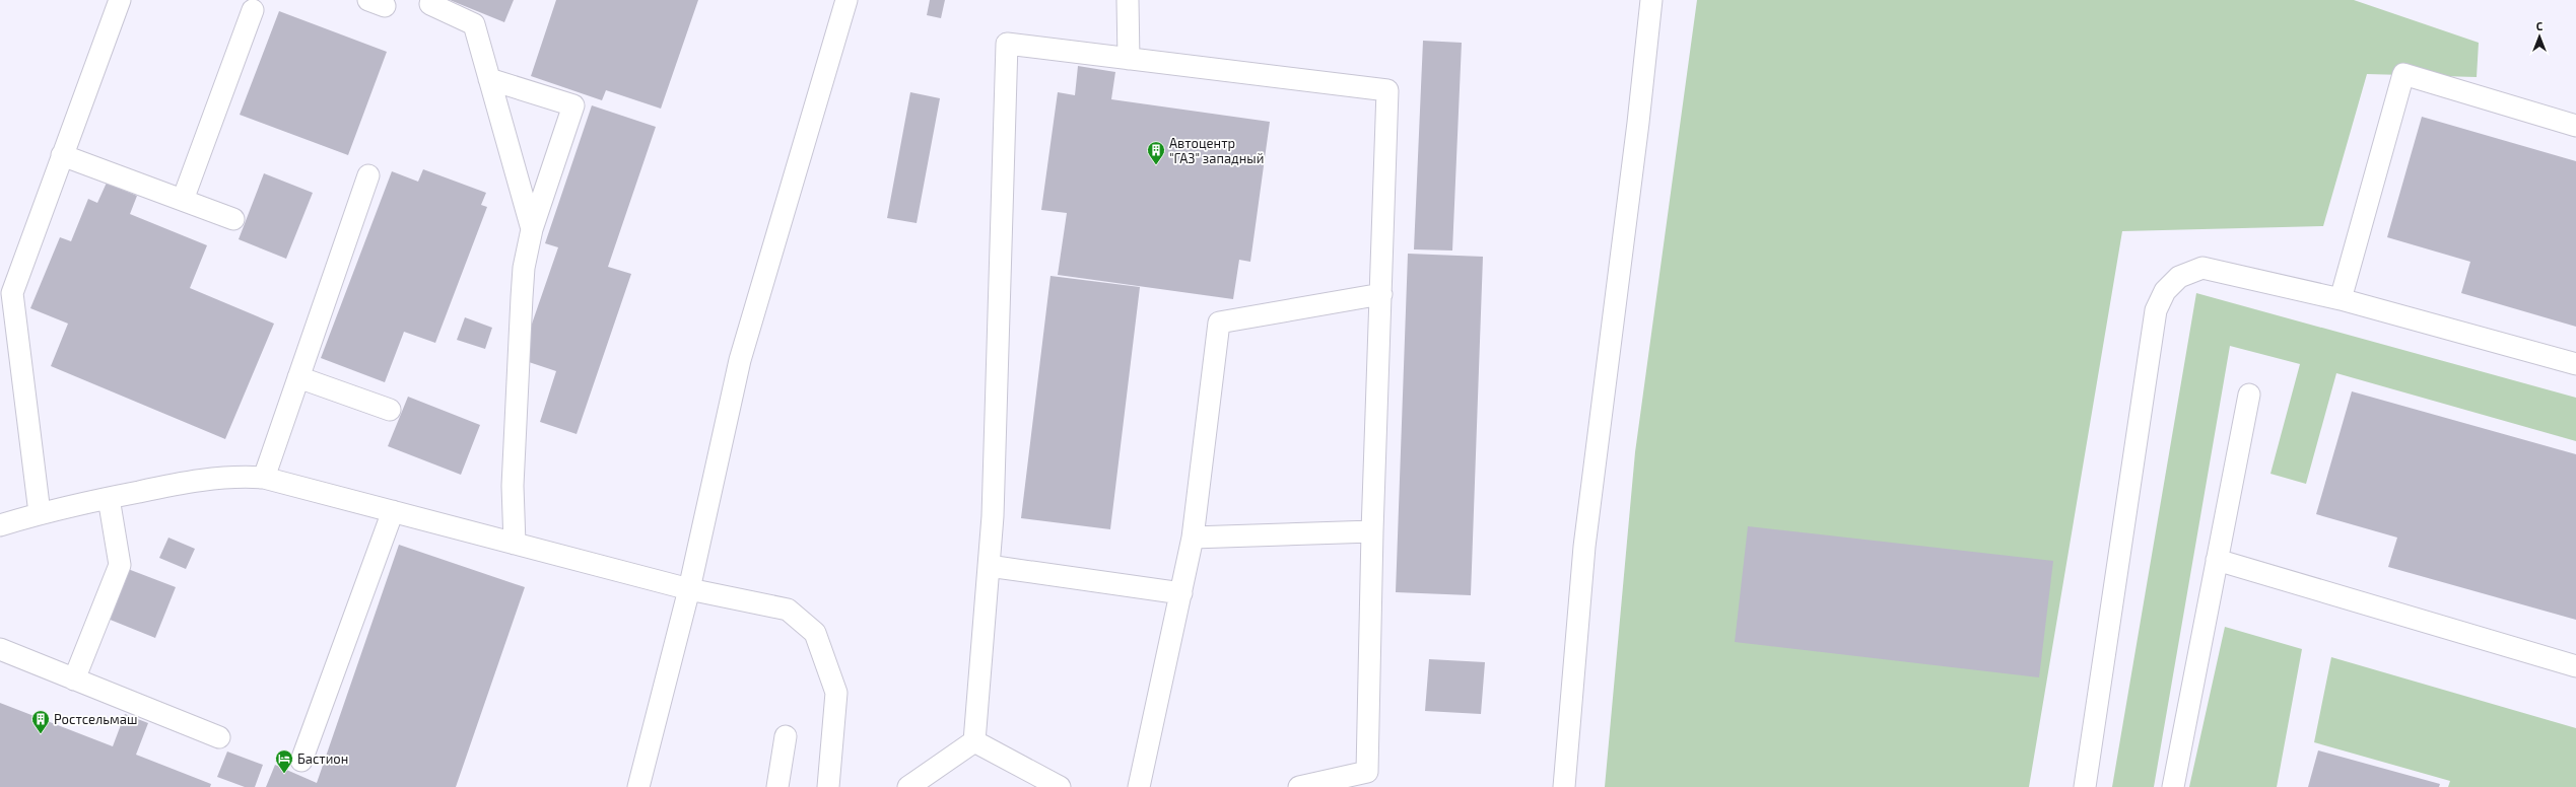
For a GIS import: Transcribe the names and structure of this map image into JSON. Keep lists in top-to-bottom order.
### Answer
{
  "places": {
    "building": ["Автоцентр \"ГАЗ\" западный", "Ростсельмаш"],
    "hotel": ["Бастион"]
  },
  "north": "top"
}
